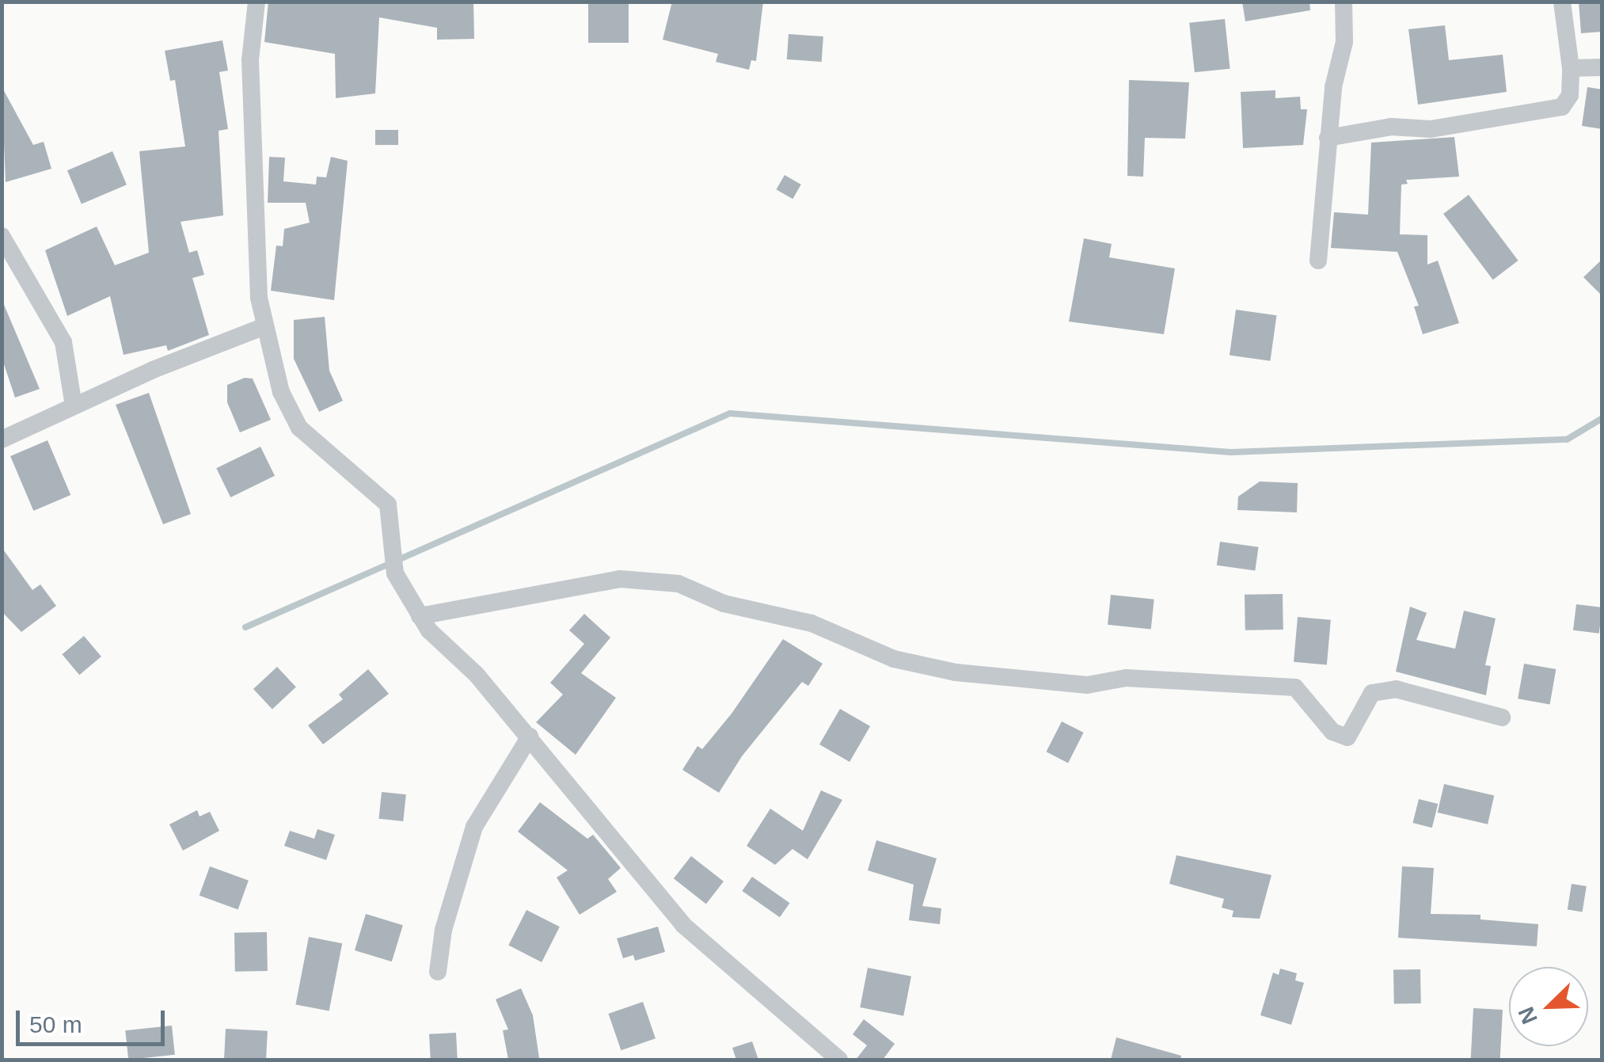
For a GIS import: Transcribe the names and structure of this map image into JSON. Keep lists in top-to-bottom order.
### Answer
{
  "scale_bar": "50 m",
  "north": "bottom left"
}
